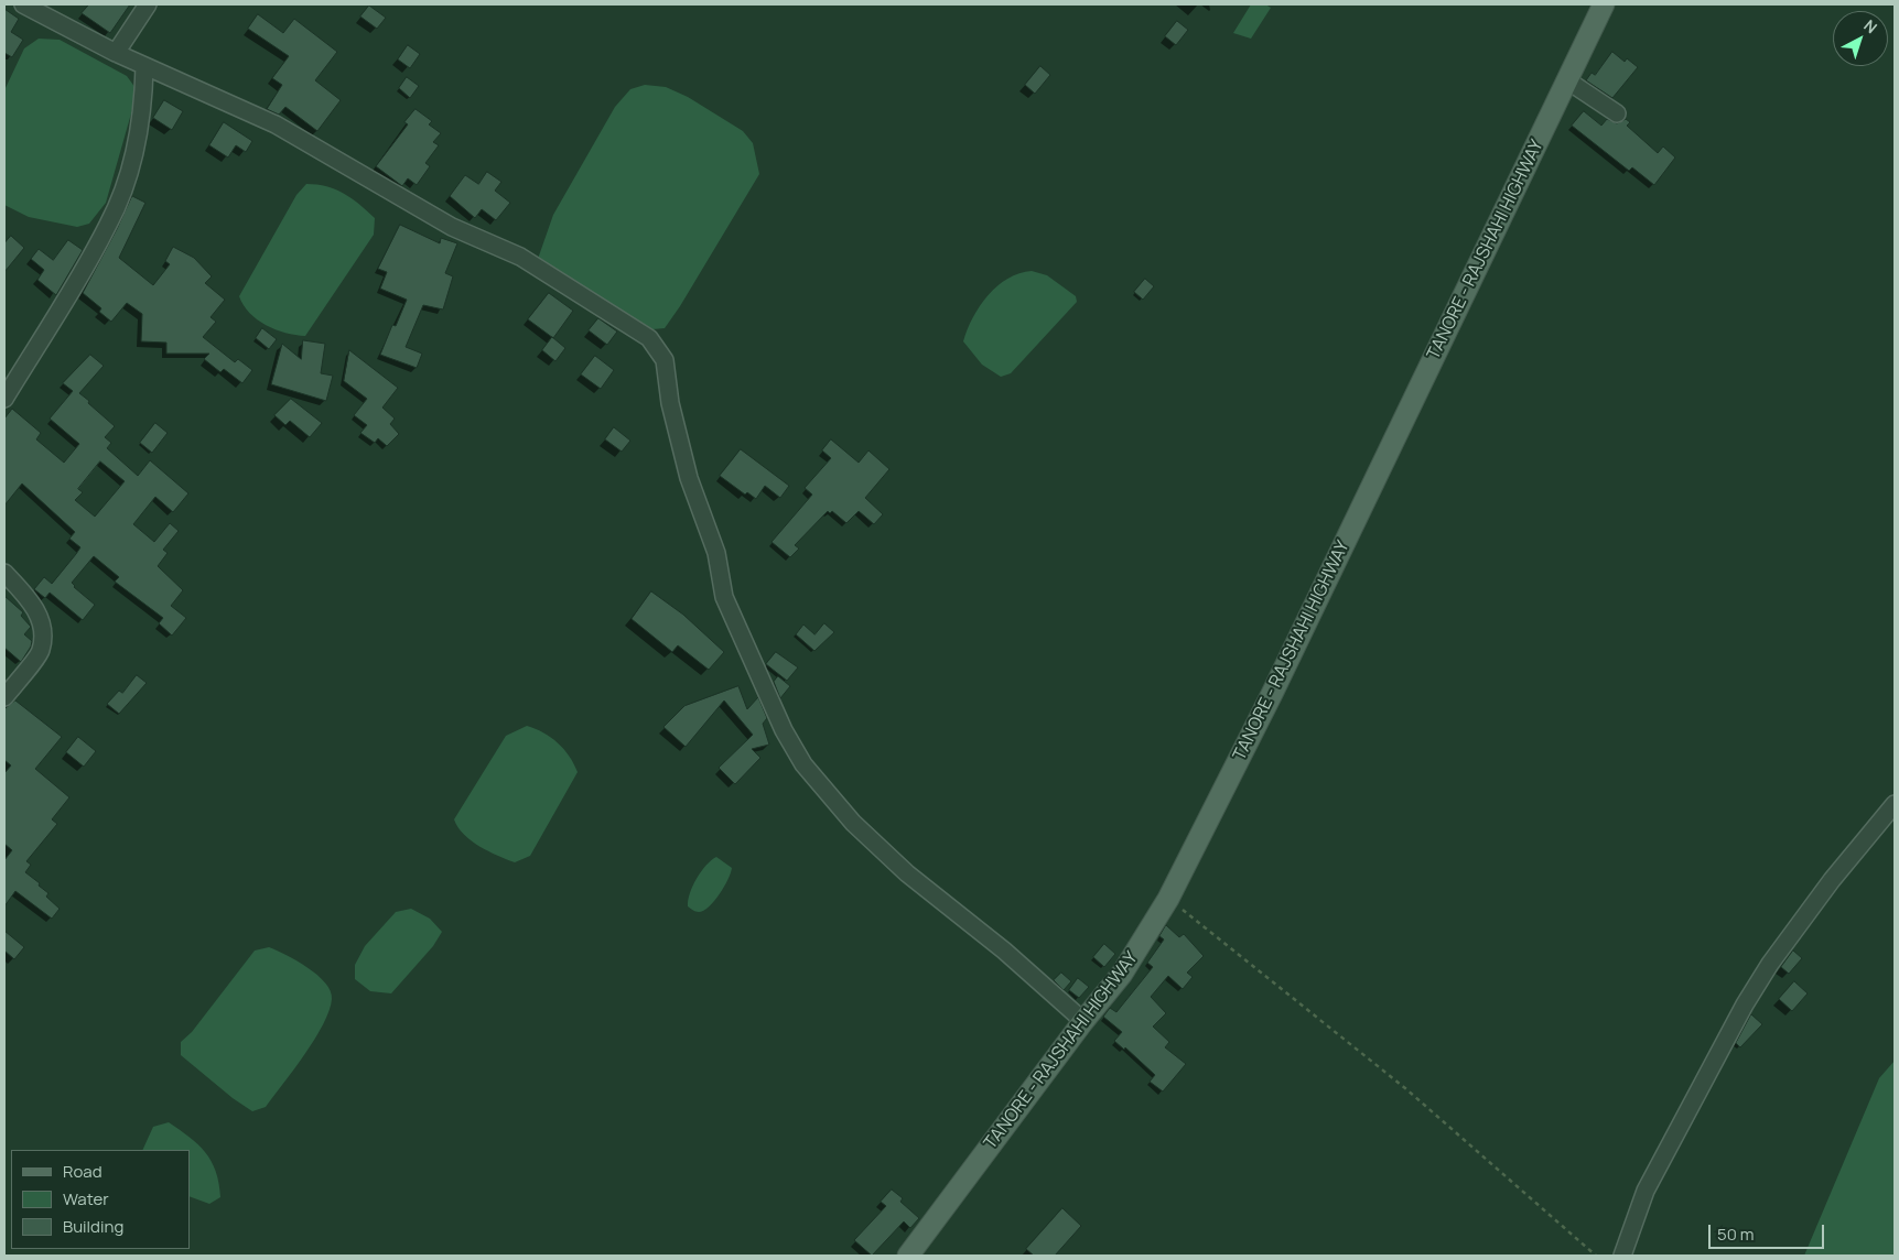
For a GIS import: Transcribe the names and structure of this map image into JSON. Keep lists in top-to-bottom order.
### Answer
{
  "streets": {
    "main road": ["TANORE - RAJSHAHI HIGHWAY"]
  },
  "legend": ["Road", "Water", "Building"],
  "scale_bar": "50 m",
  "north": "top right"
}
